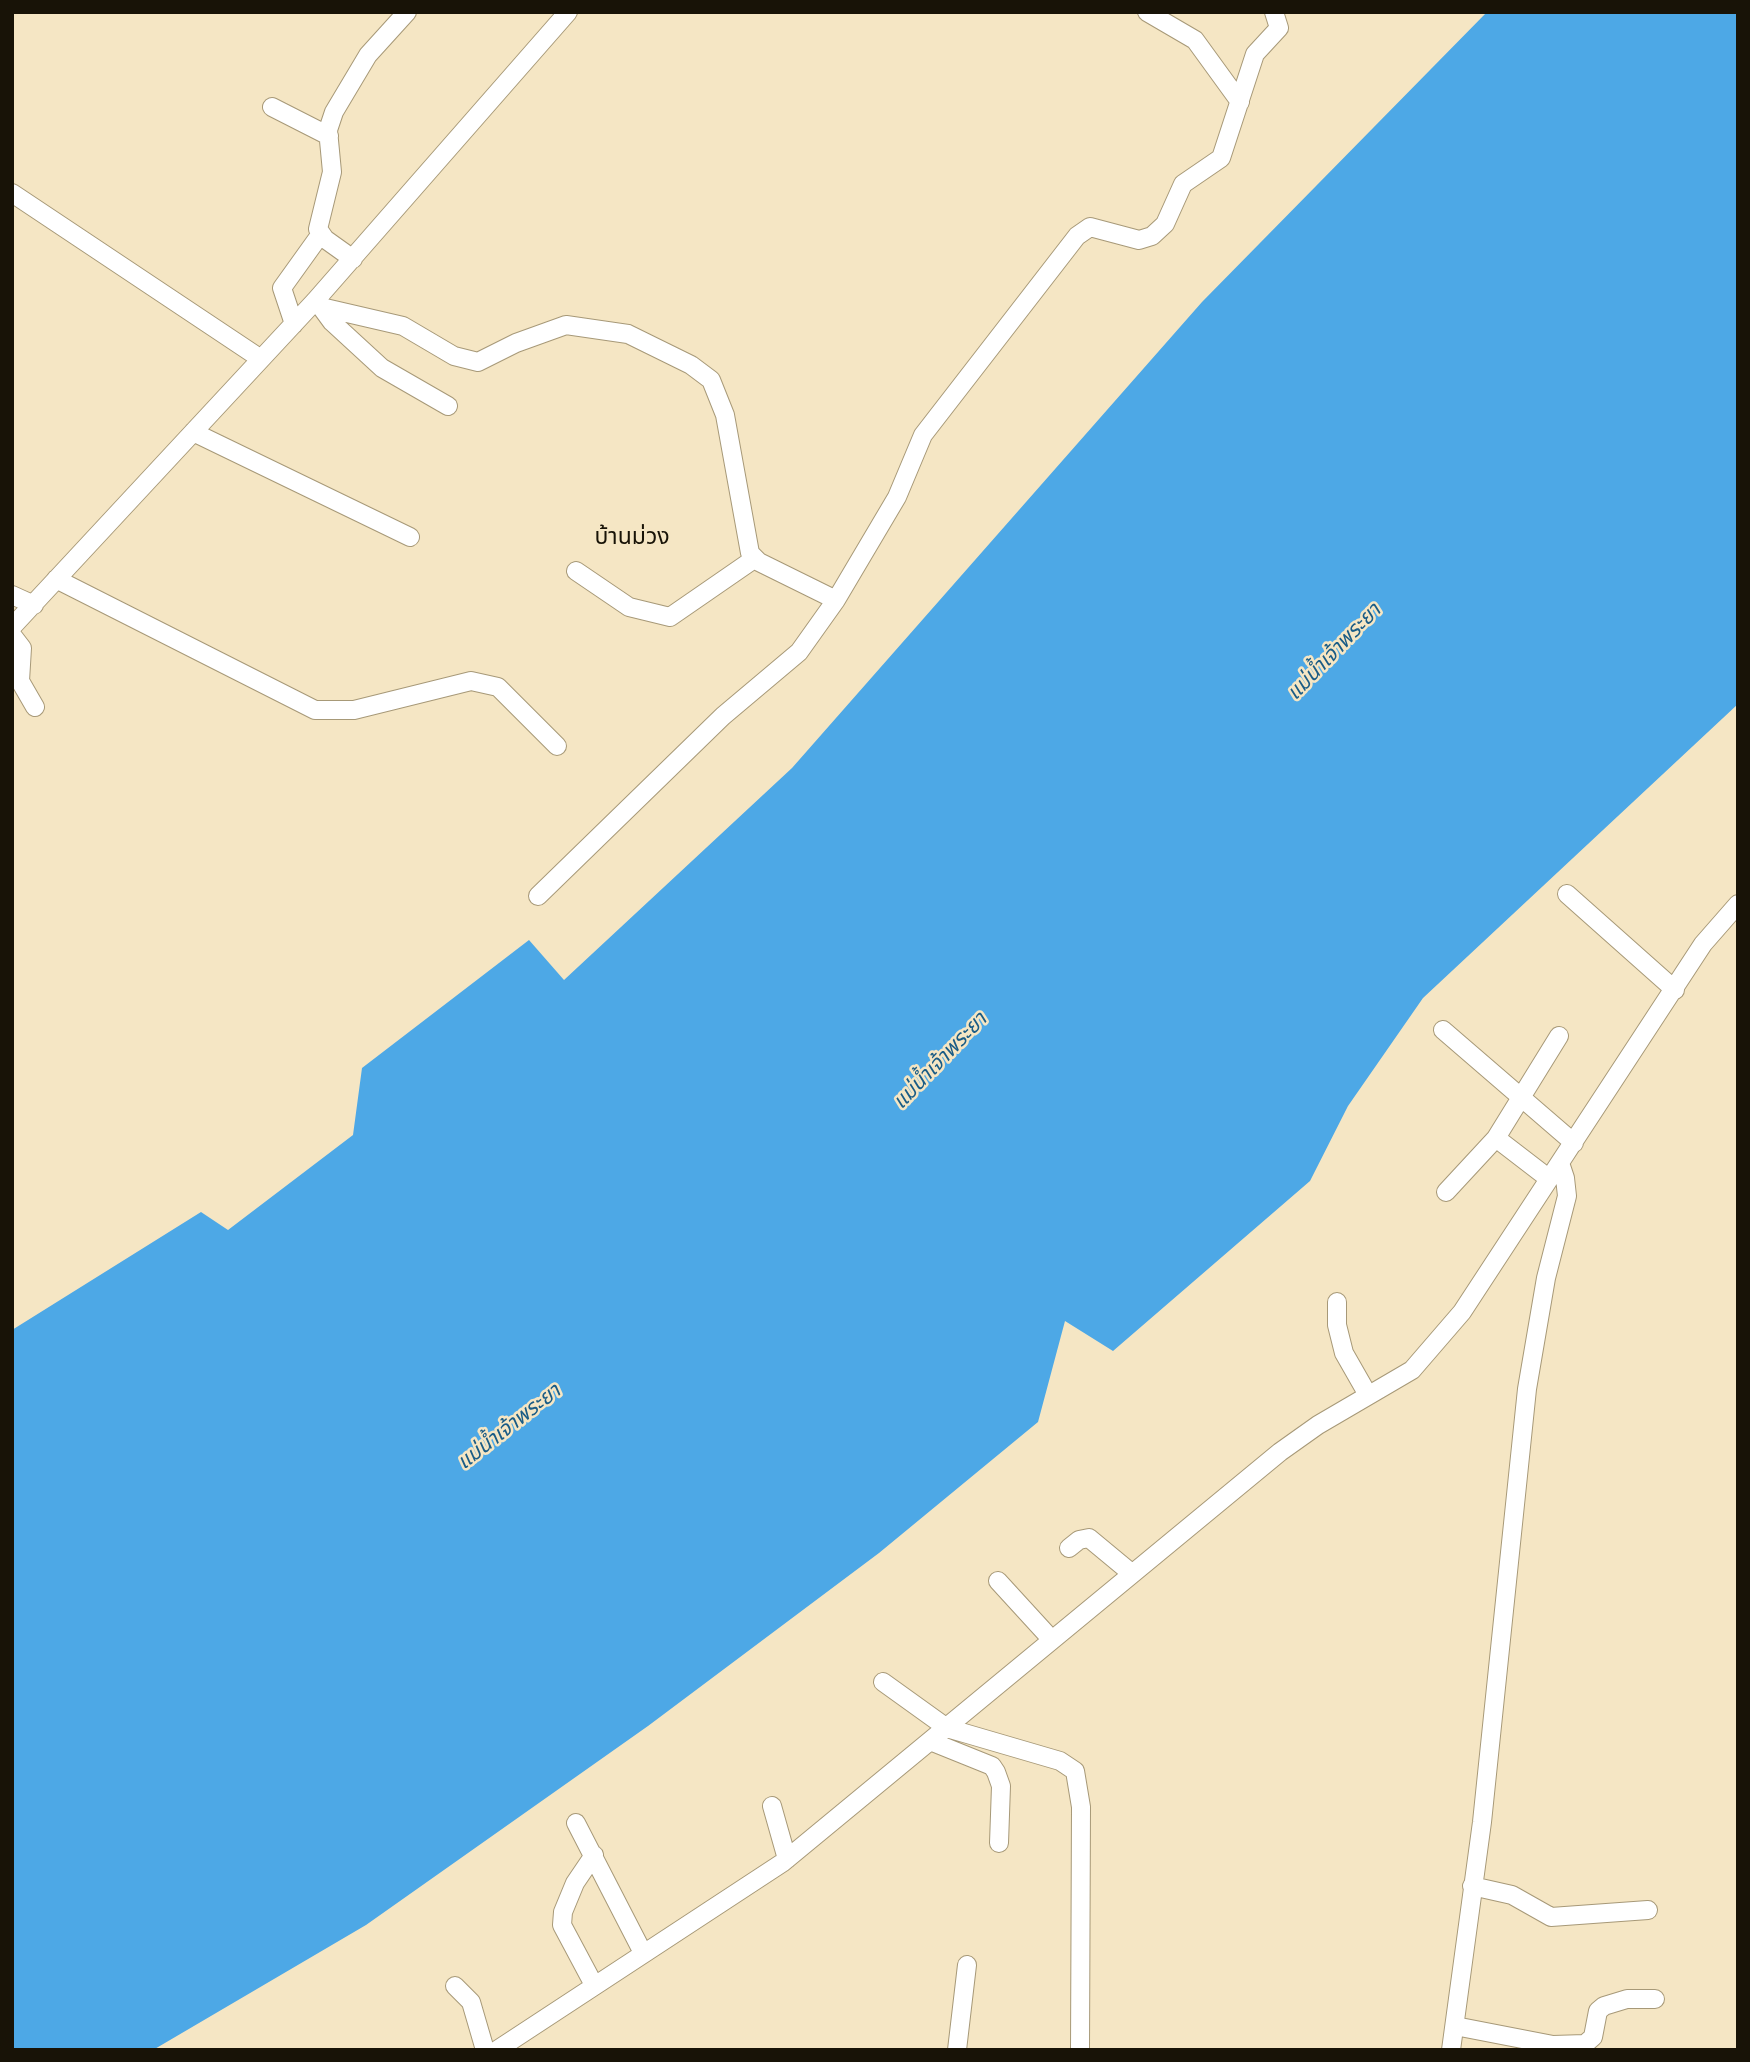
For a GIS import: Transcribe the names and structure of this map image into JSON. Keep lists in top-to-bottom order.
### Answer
{
  "districts": ["บ้านม่วง"],
  "water": ["แม่น้ำเจ้าพระยา"]
}
